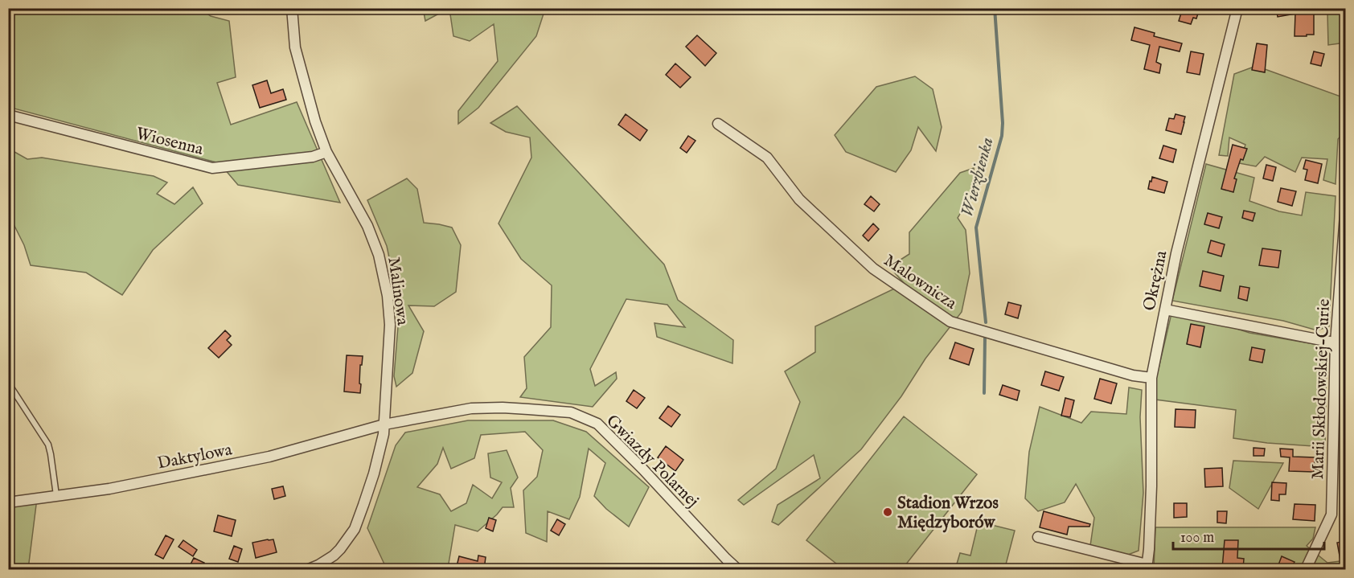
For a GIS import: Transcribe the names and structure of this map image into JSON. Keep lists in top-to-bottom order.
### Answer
{
  "streets": {
    "street": [
      "Wiosenna",
      "Okrężna",
      "Malownicza",
      "Malinowa",
      "Marii Skłodowskiej-Curie",
      "Daktylowa",
      "Gwiazdy Polarnej"
    ]
  },
  "crossings": [
    ["Wiosenna", "Malinowa"],
    ["Okrężna", "Malownicza"],
    ["Malinowa", "Daktylowa"],
    ["Malinowa", "Gwiazdy Polarnej"],
    ["Daktylowa", "Gwiazdy Polarnej"]
  ],
  "water": ["Wierzbienka"],
  "places": ["Stadion Wrzos Międzyborów"],
  "scale_bar": "100 m"
}
